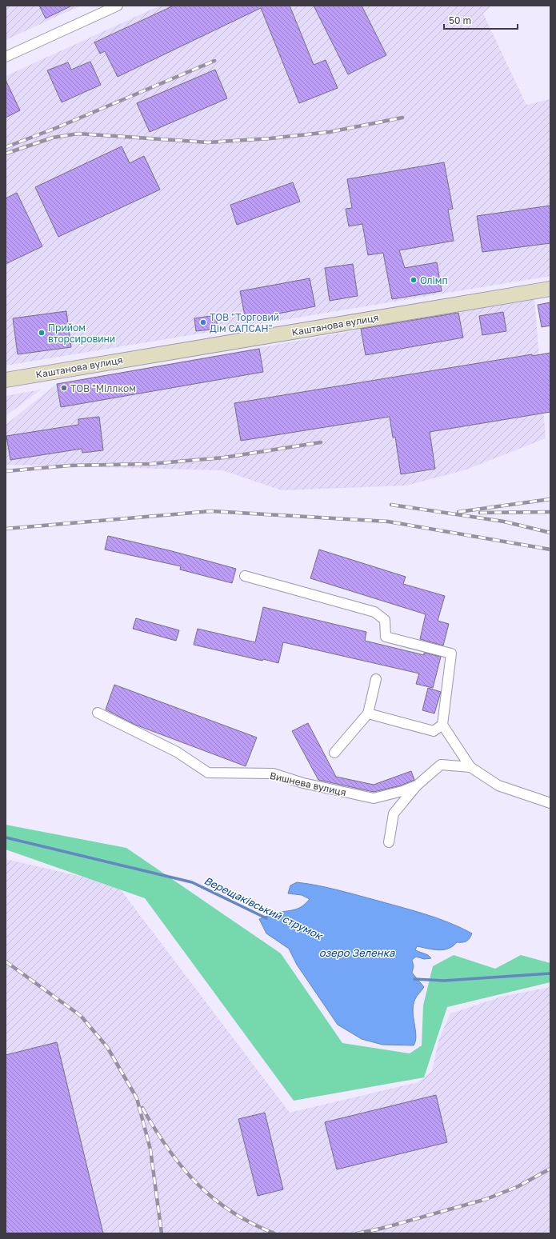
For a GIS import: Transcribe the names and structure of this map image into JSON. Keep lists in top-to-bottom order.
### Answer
{
  "streets": {
    "street": ["Каштанова вулиця", "Вишнева вулиця"]
  },
  "water": ["Верещаківський струмок", "озеро Зеленка"],
  "places": [
    "Олімп",
    "ТОВ \"Торговий Дім САПСАН\"",
    "Прийом вторсировини",
    "ТОВ \"Міллком"
  ],
  "scale_bar": "50 m"
}
